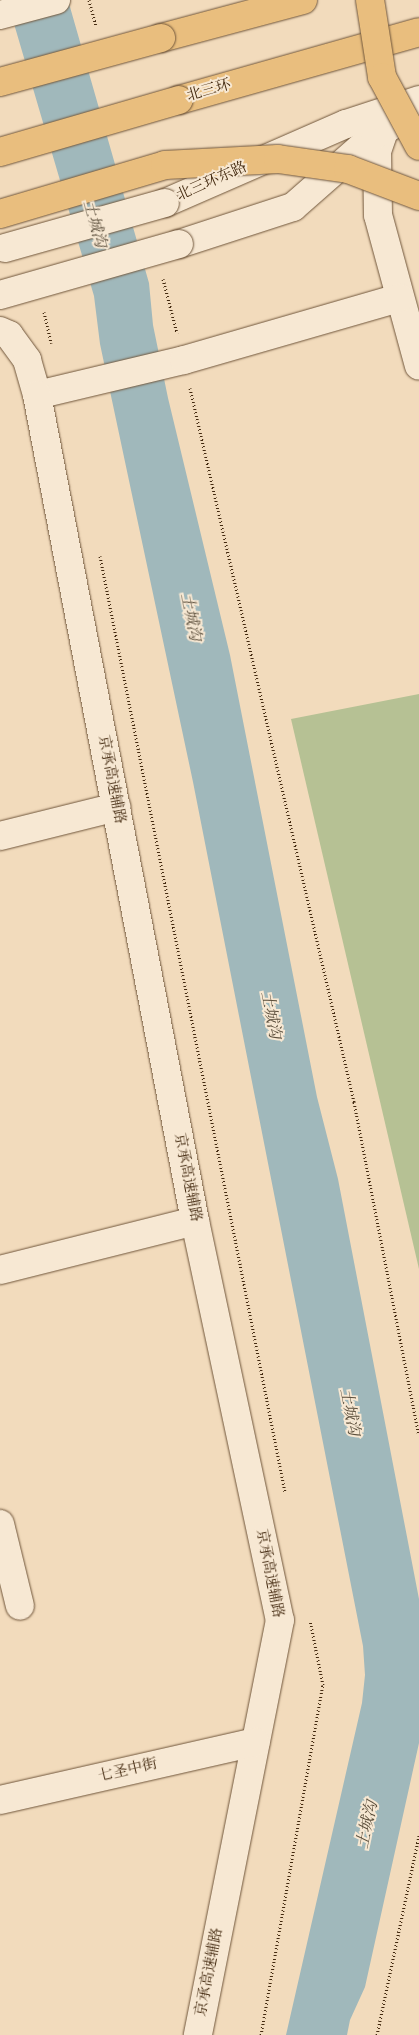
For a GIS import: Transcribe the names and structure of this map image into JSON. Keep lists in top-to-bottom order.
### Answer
{
  "streets": {
    "highway": ["北三环"],
    "street": ["北三环东路", "京承高速辅路", "七圣中街"]
  },
  "crossings": [
    ["京承高速辅路", "七圣中街"]
  ],
  "water": ["土城沟"]
}
